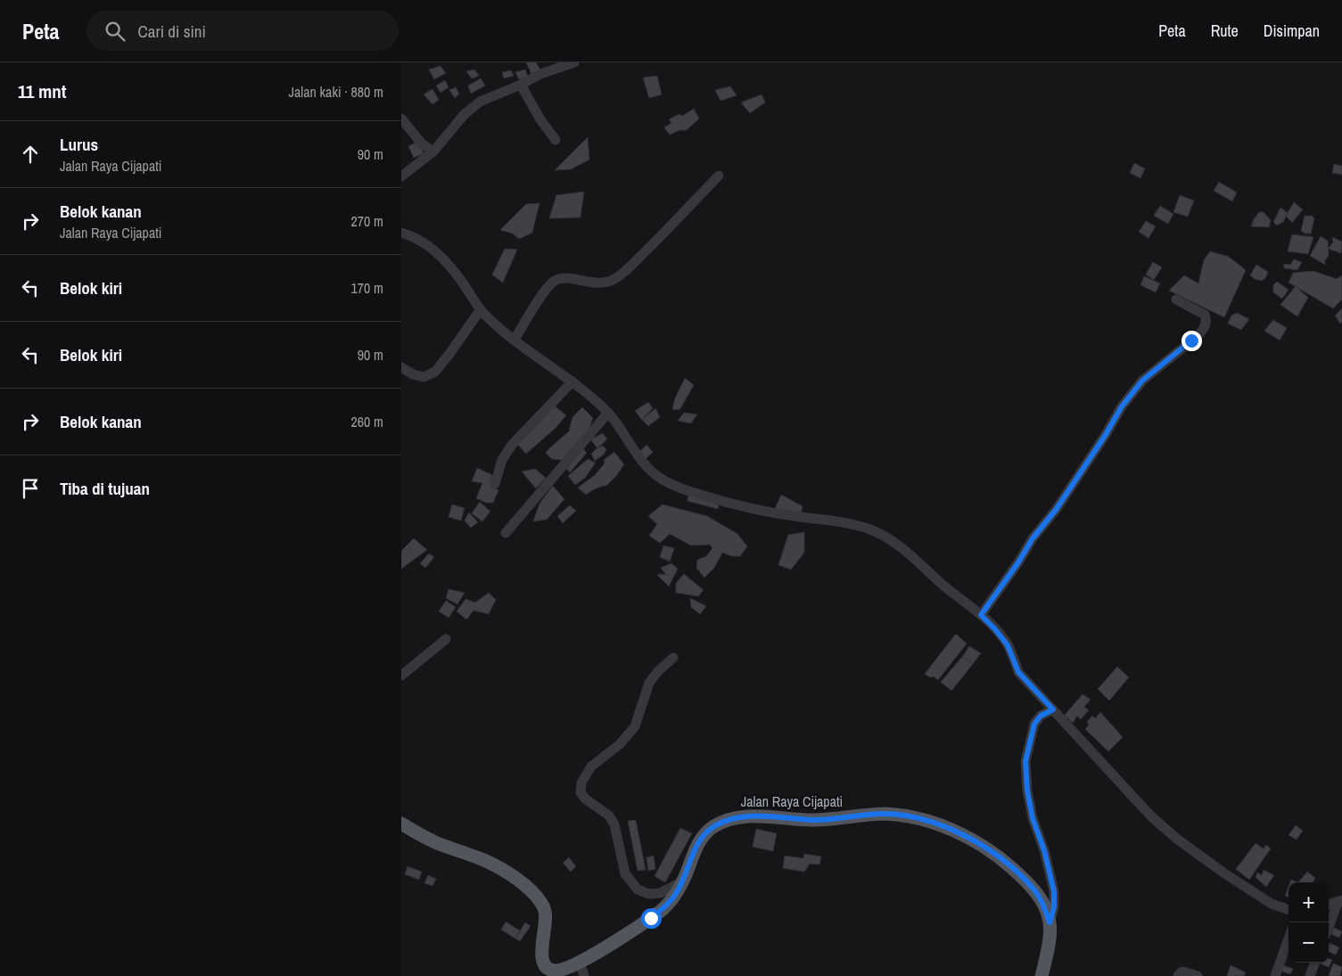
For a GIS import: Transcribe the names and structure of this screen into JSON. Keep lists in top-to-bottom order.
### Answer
{
  "streets": {
    "main road": ["Jalan Raya Cijapati"]
  },
  "page": {
    "header": "Peta",
    "search": "Cari di sini",
    "nav": ["Peta", "Rute", "Disimpan"],
    "heading": ["11 mnt", "Jalan kaki · 880 m"],
    "list": [
      ["Lurus", "Jalan Raya Cijapati", "90 m"],
      ["Belok kanan", "Jalan Raya Cijapati", "270 m"],
      ["Belok kiri", "170 m"],
      ["Belok kiri", "90 m"],
      ["Belok kanan", "260 m"],
      "Tiba di tujuan"
    ],
    "map_buttons": ["+", "−"]
  }
}
